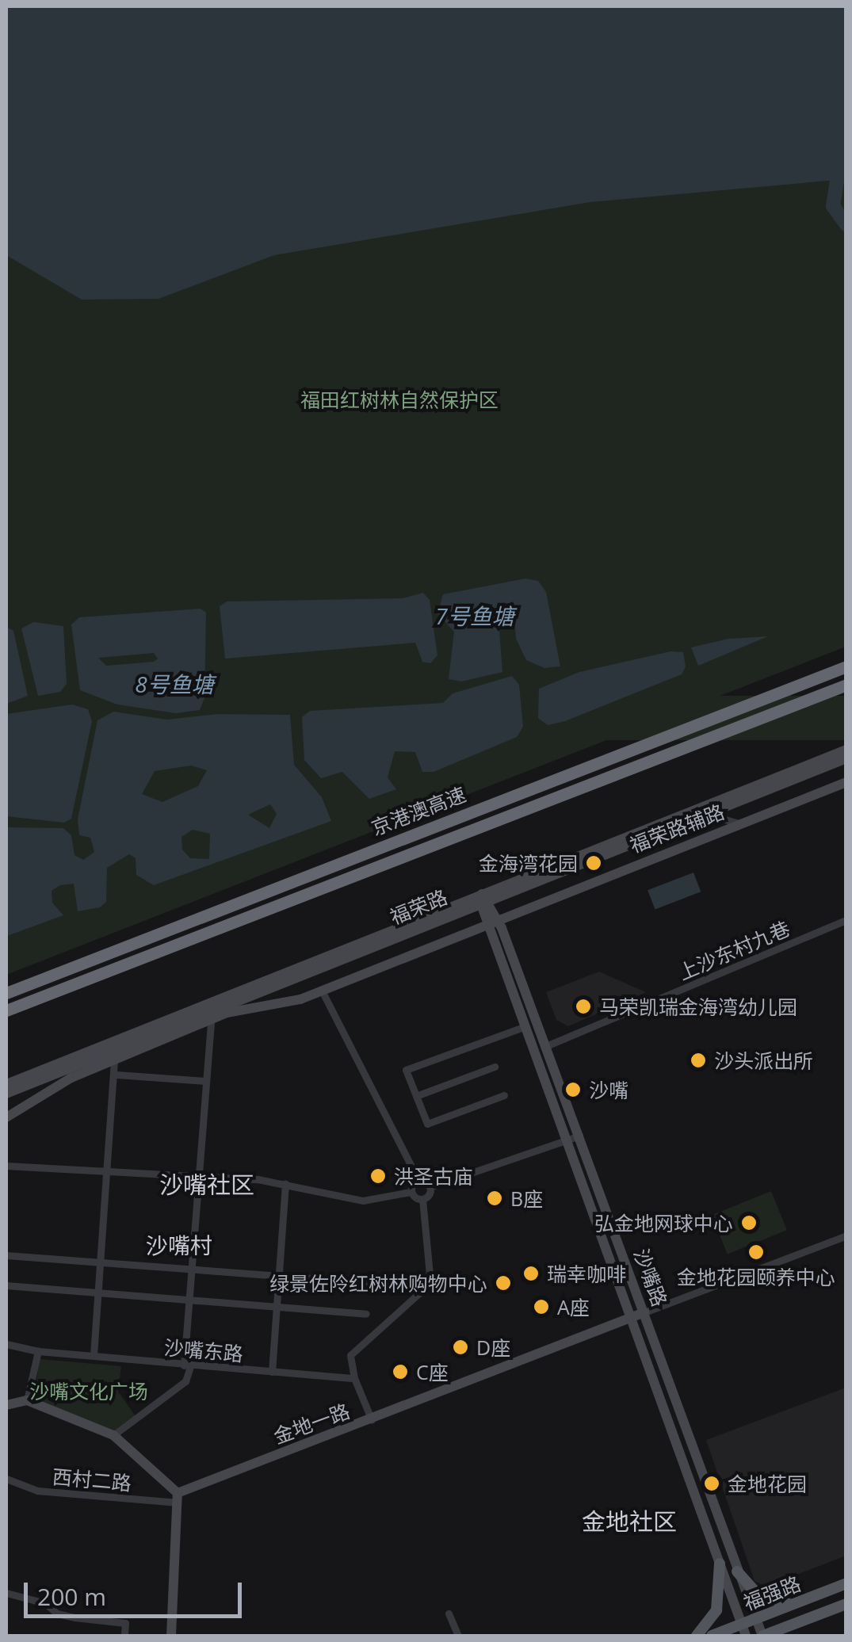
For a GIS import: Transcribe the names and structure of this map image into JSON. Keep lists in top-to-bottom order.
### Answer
{
  "streets": {
    "highway": ["京港澳高速"],
    "main road": ["福强路"],
    "street": [
      "福荣路辅路",
      "福荣路",
      "上沙东村九巷",
      "沙嘴路",
      "沙嘴东路",
      "金地一路",
      "西村二路"
    ]
  },
  "crossings": [
    ["福荣路辅路", "福荣路"],
    ["福荣路辅路", "沙嘴路"],
    ["福荣路", "沙嘴路"],
    ["上沙东村九巷", "沙嘴路"],
    ["沙嘴路", "金地一路"],
    ["沙嘴路", "福强路"],
    ["金地一路", "西村二路"]
  ],
  "districts": ["沙嘴社区", "沙嘴村", "金地社区"],
  "water": ["7号鱼塘", "8号鱼塘"],
  "parks": ["福田红树林自然保护区", "沙嘴文化广场"],
  "places": [
    "金海湾花园",
    "马荣凯瑞金海湾幼儿园",
    "沙头派出所",
    "沙嘴",
    "洪圣古庙",
    "B座",
    "弘金地网球中心",
    "金地花园颐养中心",
    "瑞幸咖啡",
    "绿景佐阾红树林购物中心",
    "A座",
    "D座",
    "C座",
    "金地花园"
  ],
  "scale_bar": "200 m"
}
